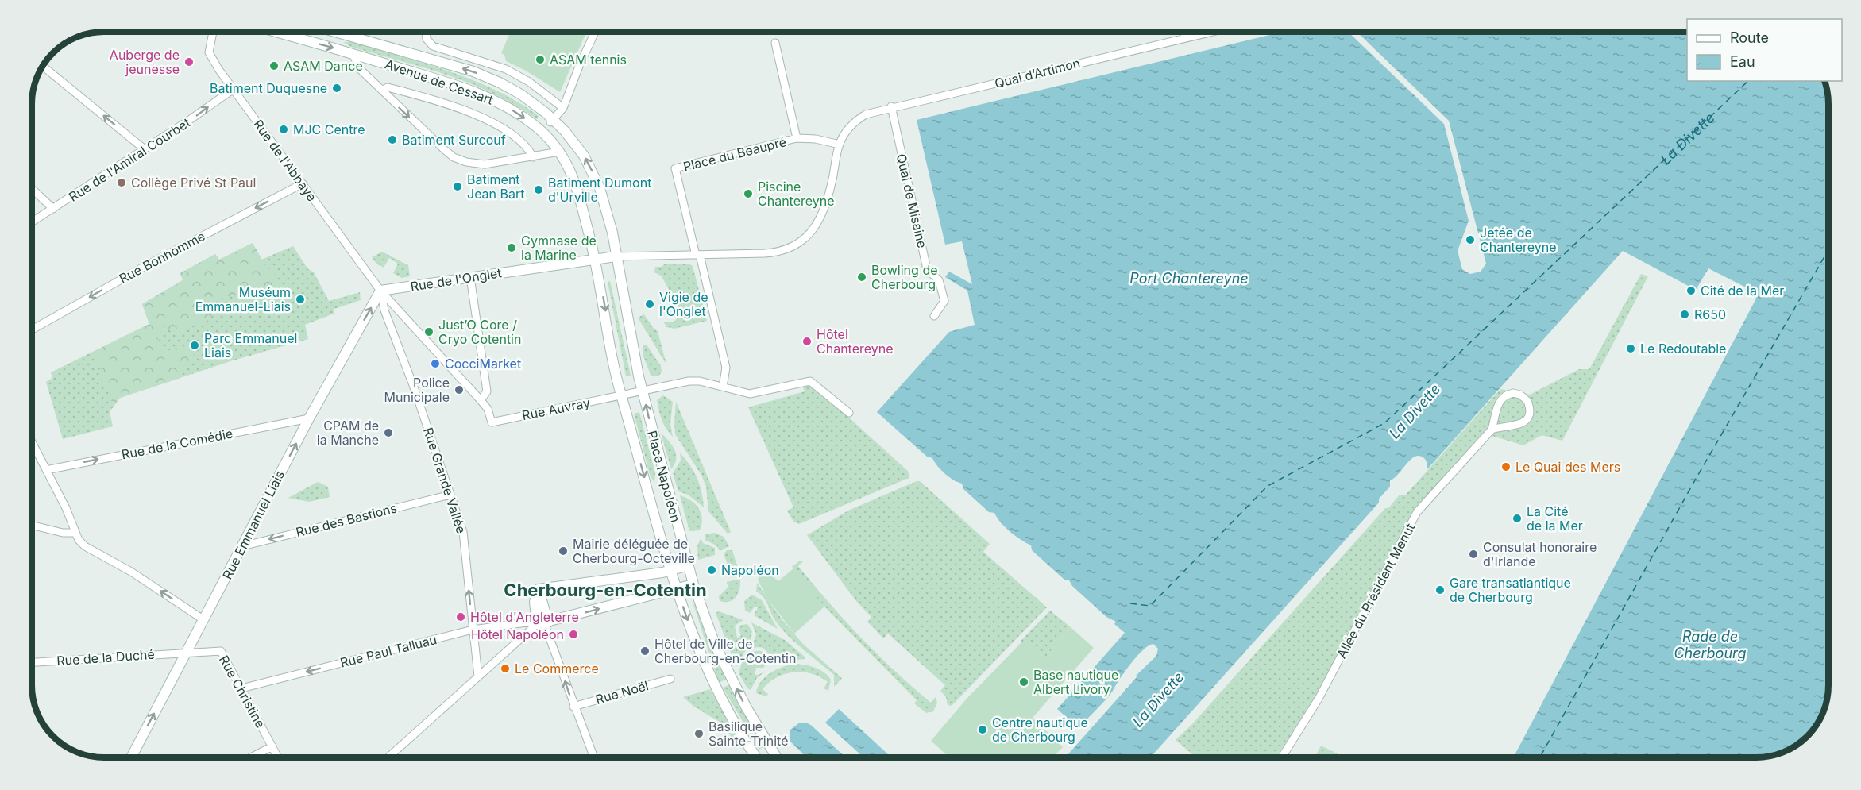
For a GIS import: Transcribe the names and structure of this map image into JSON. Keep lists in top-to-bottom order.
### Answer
{
  "streets": {
    "main road": [
      "Avenue de Cessart",
      "Rue de l'Onglet",
      "Place Napoléon",
      "Rue Emmanuel Liais"
    ],
    "street": [
      "Quai d’Artimon",
      "Place du Beaupré",
      "Rue de l'Amiral Courbet",
      "Rue de l'Abbaye",
      "Quai de Misaine",
      "Rue Bonhomme",
      "Rue Auvray",
      "Rue de la Comédie",
      "Rue Grande Vallée",
      "Rue des Bastions",
      "Allée du Président Menut",
      "Rue Paul Talluau",
      "Rue de la Duché",
      "Rue Christine",
      "Rue Noël"
    ]
  },
  "crossings": [
    ["Quai d’Artimon", "Quai de Misaine"],
    ["Avenue de Cessart", "Rue de l'Onglet"],
    ["Avenue de Cessart", "Place Napoléon"],
    ["Rue de l'Amiral Courbet", "Rue de l'Abbaye"],
    ["Rue de l'Abbaye", "Rue Bonhomme"],
    ["Rue de l'Abbaye", "Rue de l'Onglet"],
    ["Rue de l'Abbaye", "Rue Auvray"],
    ["Rue de l'Abbaye", "Rue Grande Vallée"],
    ["Rue de l'Abbaye", "Rue Emmanuel Liais"],
    ["Rue de l'Onglet", "Place Napoléon"],
    ["Rue de l'Onglet", "Rue Grande Vallée"],
    ["Rue de l'Onglet", "Rue Emmanuel Liais"],
    ["Rue Auvray", "Place Napoléon"],
    ["Rue de la Comédie", "Rue Emmanuel Liais"],
    ["Rue Grande Vallée", "Rue des Bastions"],
    ["Rue Grande Vallée", "Rue Emmanuel Liais"],
    ["Rue Grande Vallée", "Rue Paul Talluau"],
    ["Rue des Bastions", "Rue Emmanuel Liais"],
    ["Rue Emmanuel Liais", "Rue de la Duché"],
    ["Rue Emmanuel Liais", "Rue Christine"],
    ["Rue Paul Talluau", "Rue Christine"],
    ["Rue de la Duché", "Rue Christine"]
  ],
  "one_way": [
    "Rue de l'Amiral Courbet",
    "Rue Bonhomme",
    "Rue de la Comédie",
    "Rue des Bastions",
    "Rue Emmanuel Liais",
    "Rue Paul Talluau"
  ],
  "districts": ["Cherbourg-en-Cotentin"],
  "water": ["La Divette", "Port Chantereyne", "Rade de Cherbourg"],
  "places": [
    "ASAM tennis",
    "Auberge de jeunesse",
    "ASAM Dance",
    "Batiment Duquesne",
    "MJC Centre",
    "Batiment Surcouf",
    "Collège Privé St Paul",
    "Batiment Jean Bart",
    "Batiment Dumont d'Urville",
    "Piscine Chantereyne",
    "Jetée de Chantereyne",
    "Gymnase de la Marine",
    "Bowling de Cherbourg",
    "Cité de la Mer",
    "Muséum Emmanuel-Liais",
    "Vigie de l'Onglet",
    "R650",
    "Just’O Core / Cryo Cotentin",
    "Hôtel Chantereyne",
    "Parc Emmanuel Liais",
    "Le Redoutable",
    "CocciMarket",
    "Police Municipale",
    "CPAM de la Manche",
    "Le Quai des Mers",
    "La Cité de la Mer",
    "Mairie déléguée de Cherbourg-Octeville",
    "Consulat honoraire d'Irlande",
    "Napoléon",
    "Gare transatlantique de Cherbourg",
    "Hôtel d'Angleterre",
    "Hôtel Napoléon",
    "Hôtel de Ville de Cherbourg-en-Cotentin",
    "Le Commerce",
    "Base nautique Albert Livory",
    "Centre nautique de Cherbourg",
    "Basilique Sainte-Trinité"
  ],
  "legend": ["Route", "Eau"]
}
